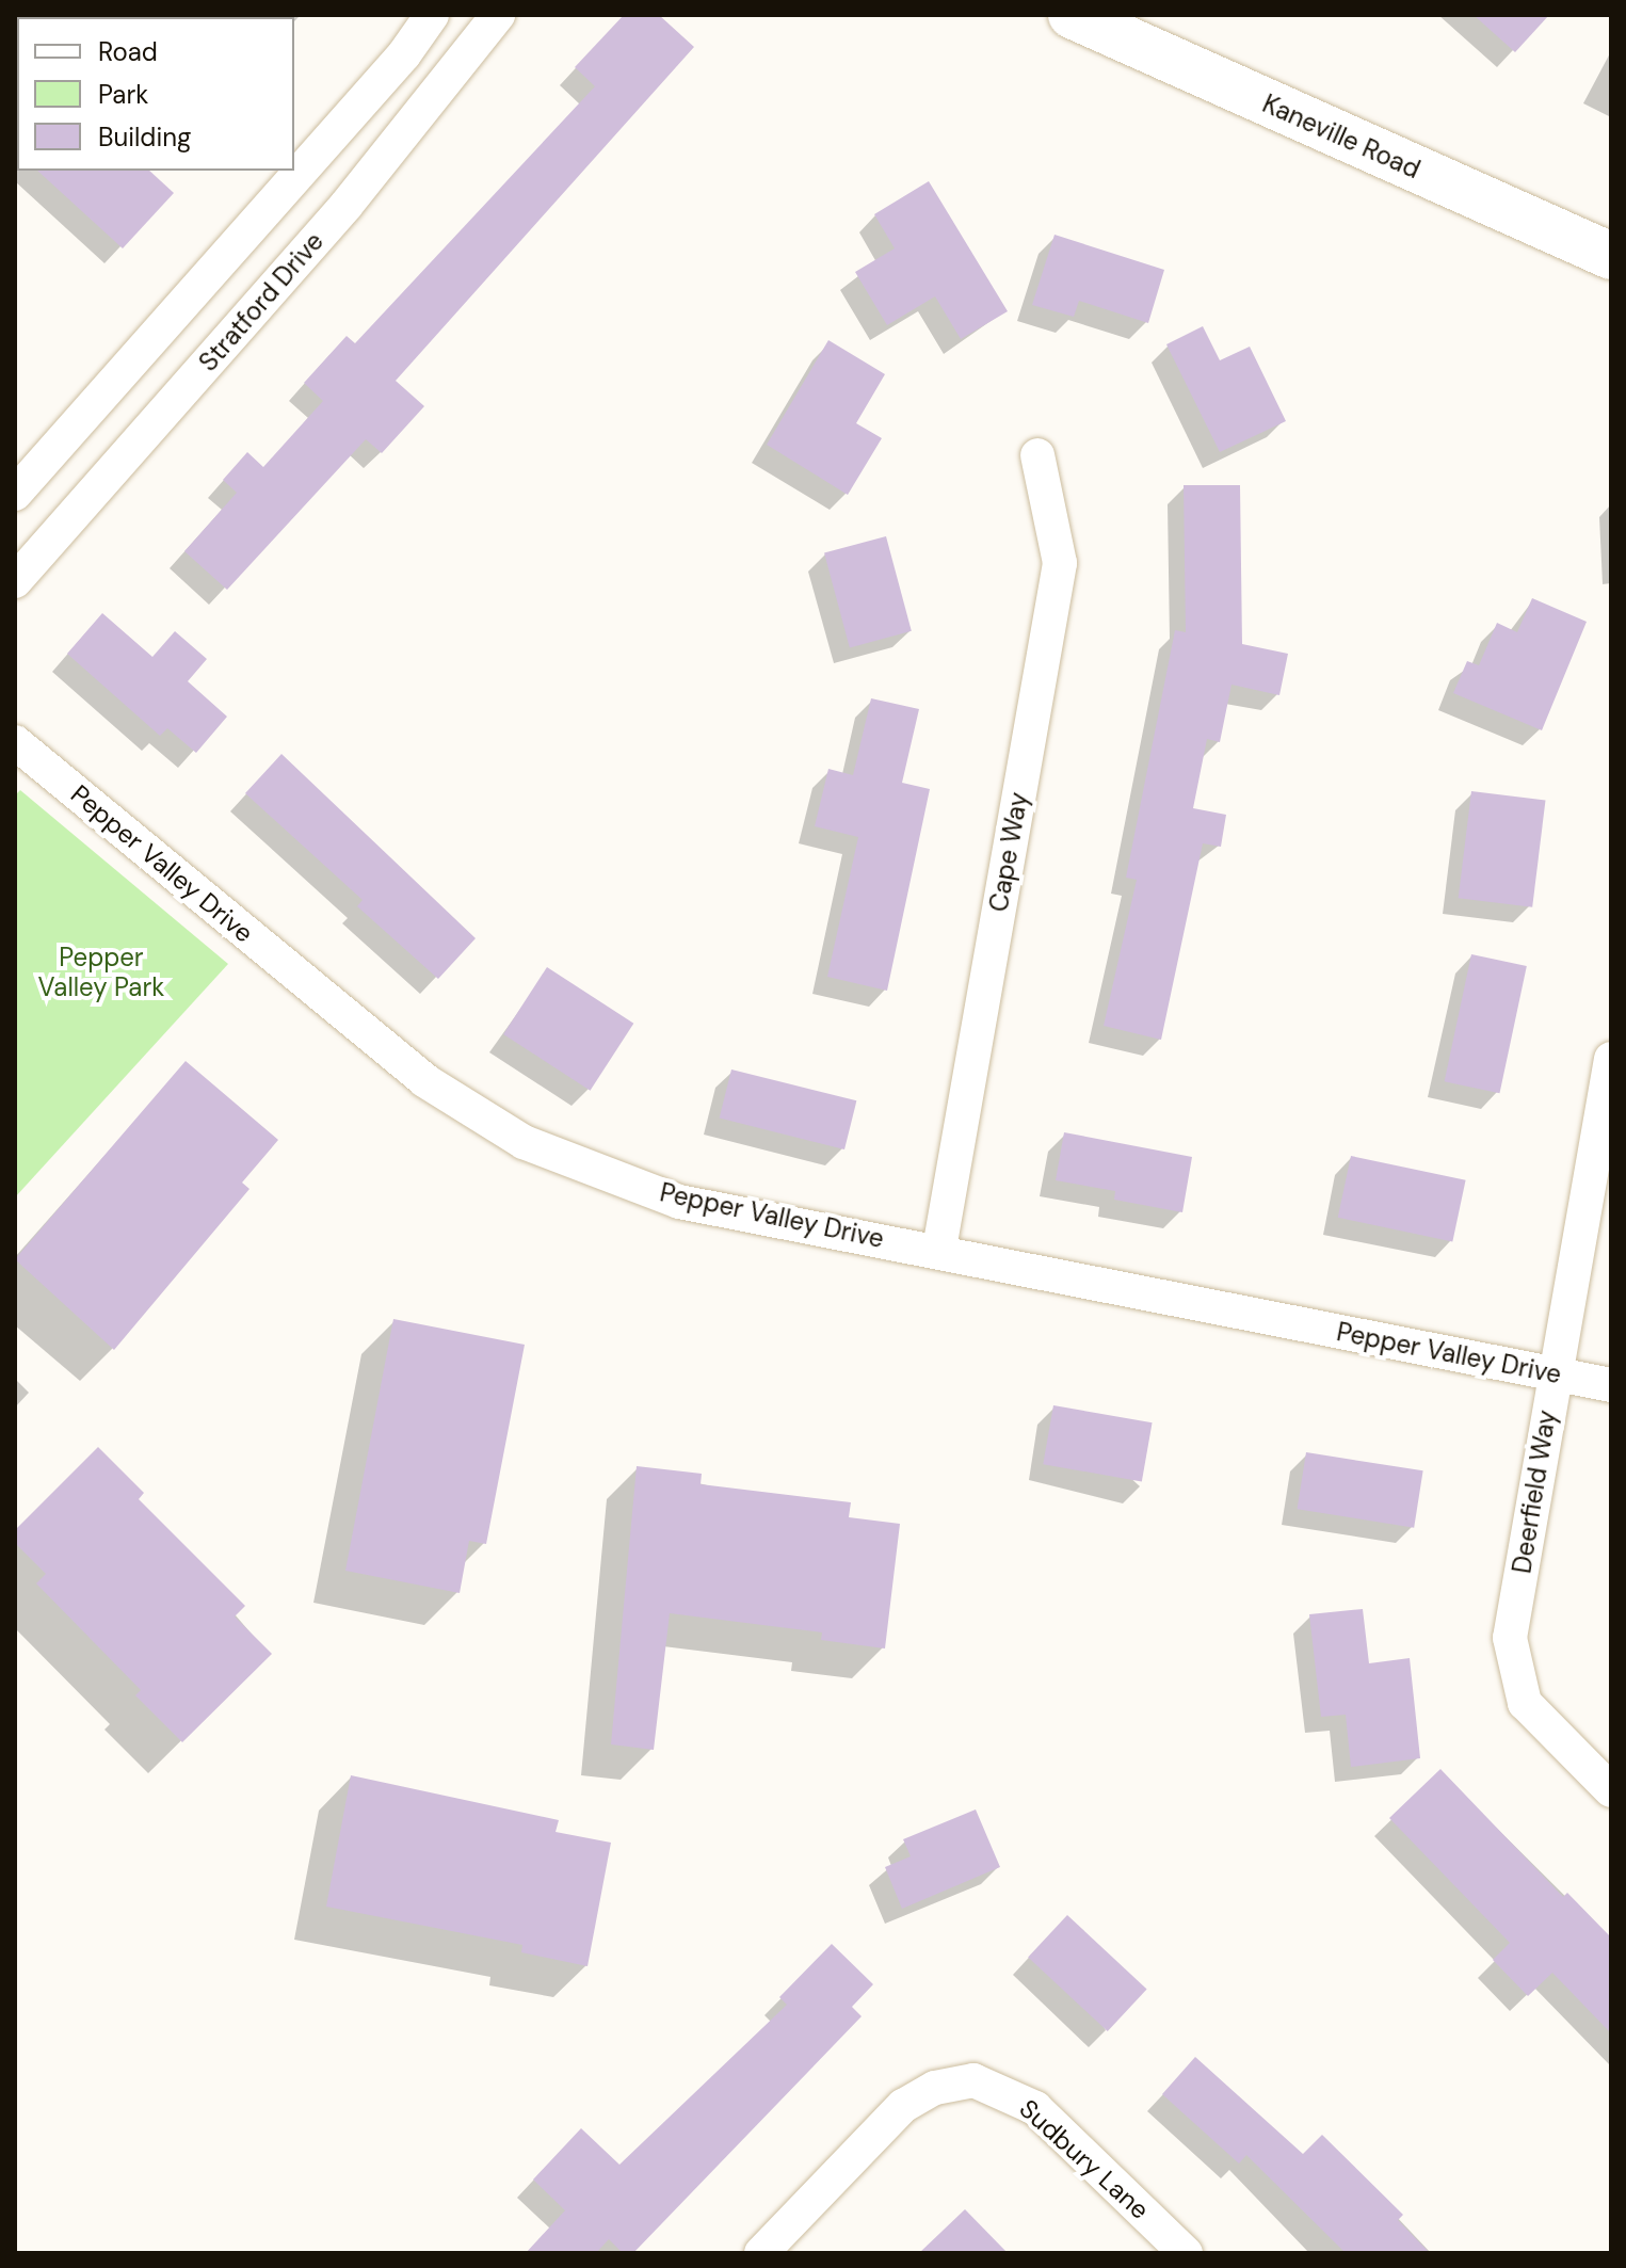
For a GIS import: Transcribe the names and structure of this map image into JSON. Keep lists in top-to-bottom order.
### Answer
{
  "streets": {
    "main road": ["Kaneville Road"],
    "street": [
      "Stratford Drive",
      "Cape Way",
      "Pepper Valley Drive",
      "Deerfield Way",
      "Sudbury Lane"
    ]
  },
  "crossings": [
    ["Cape Way", "Pepper Valley Drive"],
    ["Pepper Valley Drive", "Deerfield Way"]
  ],
  "parks": ["Pepper Valley Park"],
  "legend": ["Road", "Park", "Building"]
}
